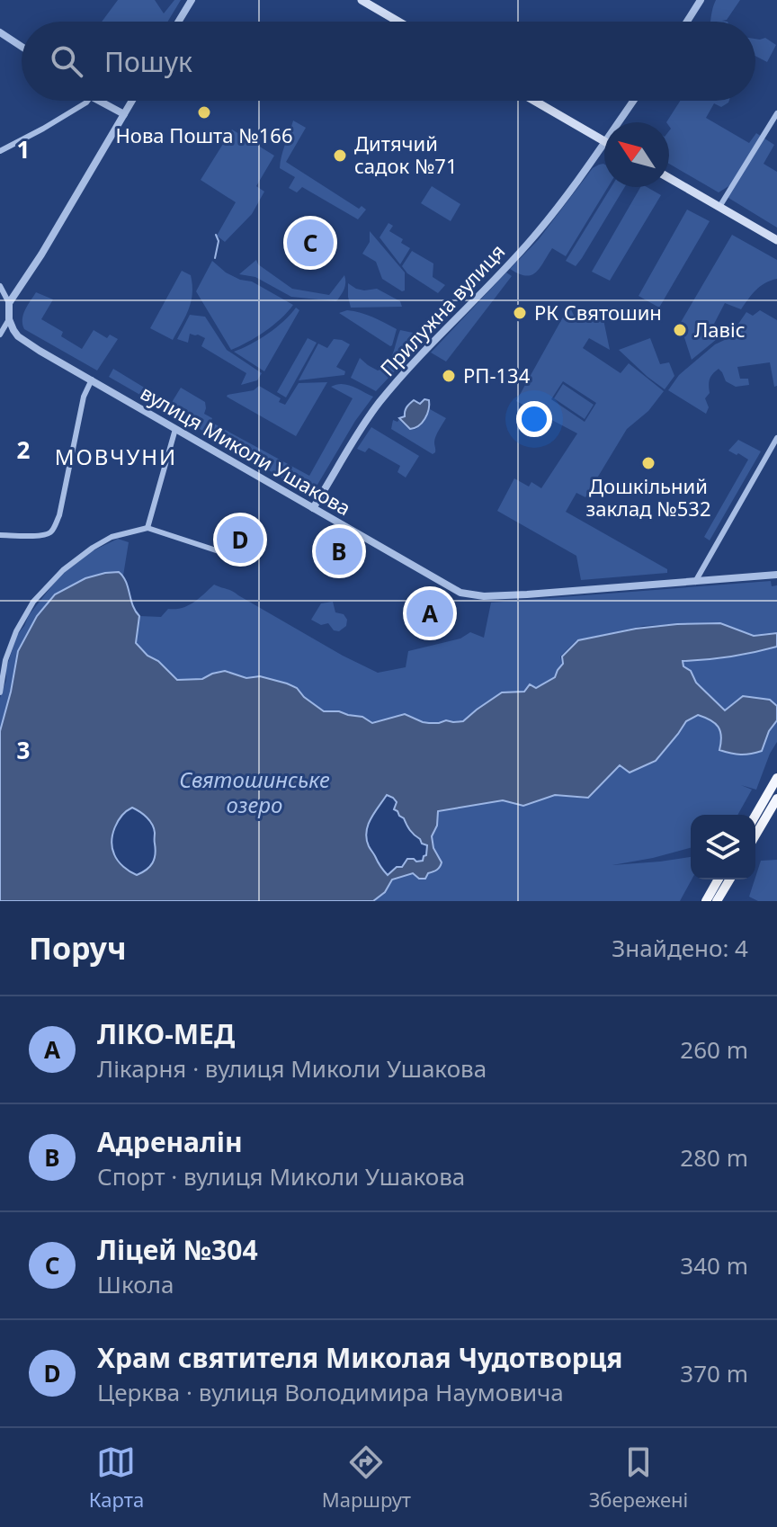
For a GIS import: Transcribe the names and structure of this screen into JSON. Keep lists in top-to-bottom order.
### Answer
{
  "streets": {
    "street": ["Прилужна вулиця", "вулиця Миколи Ушакова"]
  },
  "crossings": [
    ["Прилужна вулиця", "вулиця Миколи Ушакова"]
  ],
  "districts": ["МОВЧУНИ"],
  "water": ["Святошинське озеро"],
  "places": [
    "Нова Пошта №166",
    "Дитячий садок №71",
    "РК Святошин",
    "Лавіс",
    "РП-134",
    "Дошкільний заклад №532"
  ],
  "north": "top left",
  "page": {
    "search": "Пошук",
    "pins": [
      "C",
      "D",
      "B",
      "A"
    ],
    "heading": ["Поруч", "Знайдено: 4"],
    "list": [
      {
        "mark": "A",
        "name": "ЛІКО-МЕД",
        "note": "Лікарня · вулиця Миколи Ушакова",
        "value": "260 m"
      },
      {
        "mark": "B",
        "name": "Адреналін",
        "note": "Спорт · вулиця Миколи Ушакова",
        "value": "280 m"
      },
      {
        "mark": "C",
        "name": "Ліцей №304",
        "note": "Школа",
        "value": "340 m"
      },
      {
        "mark": "D",
        "name": "Храм святителя Миколая Чудотворця",
        "note": "Церква · вулиця Володимира Наумовича",
        "value": "370 m"
      }
    ],
    "nav": ["Карта", "Маршрут", "Збережені"]
  },
  "grid": {
    "rows": ["1", "2", "3"]
  }
}
